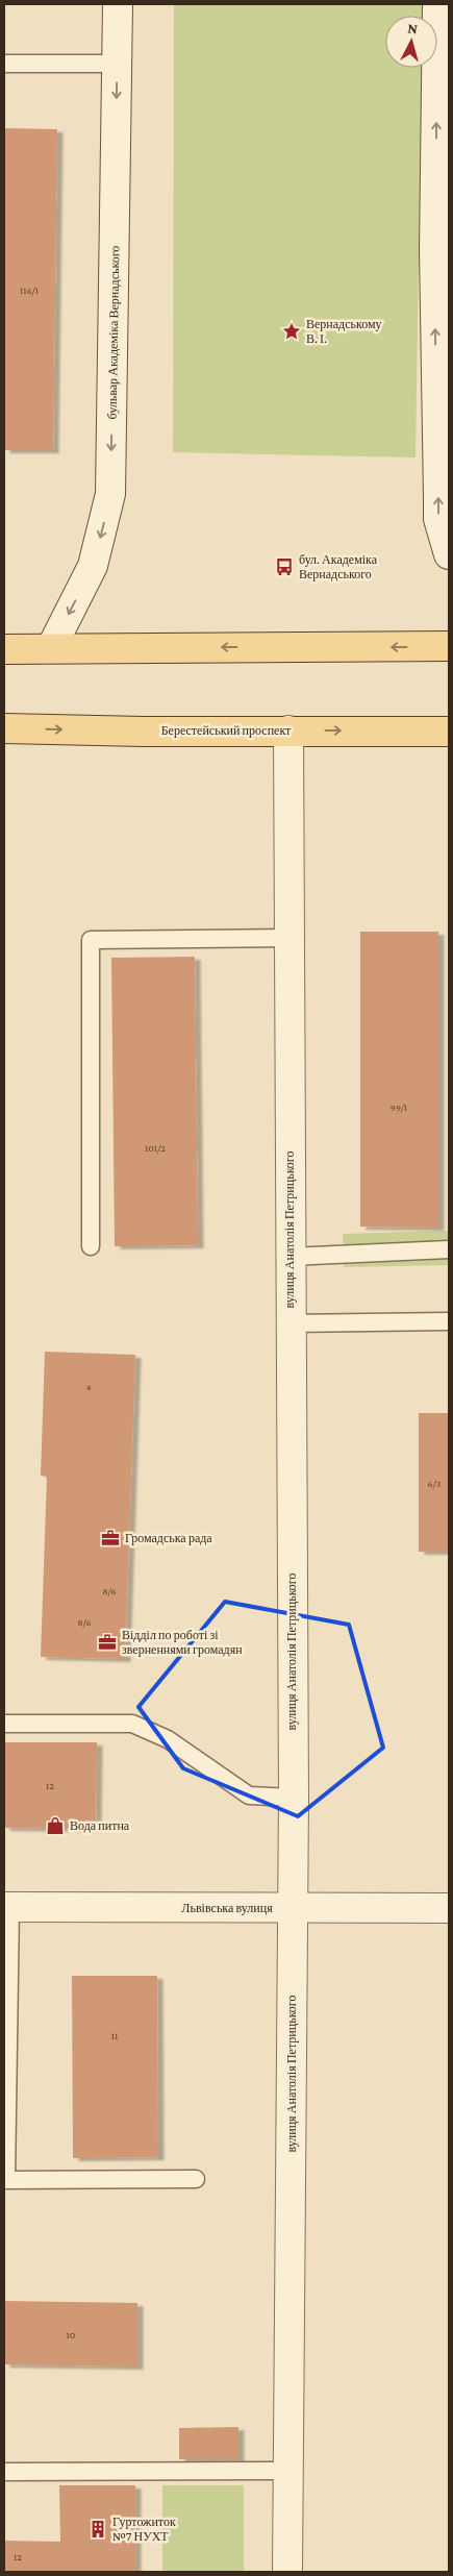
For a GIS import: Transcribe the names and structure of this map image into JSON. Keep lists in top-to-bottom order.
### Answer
{
  "streets": {
    "main road": ["Берестейський проспект"],
    "street": ["бульвар Академіка Вернадського", "вулиця Анатолія Петрицького", "Львівська вулиця"]
  },
  "crossings": [
    ["Берестейський проспект", "вулиця Анатолія Петрицького"],
    ["вулиця Анатолія Петрицького", "Львівська вулиця"]
  ],
  "one_way": ["бульвар Академіка Вернадського"],
  "places": {
    "place": ["Вернадському В. І."],
    "bus stop": ["бул. Академіка Вернадського"],
    "office": ["Громадська рада", "Відділ по роботі зі зверненнями громадян"],
    "shop": ["Вода питна"],
    "building": ["Гуртожиток №7 НУХТ"]
  },
  "house_numbers": [
    "116/1",
    "99/1",
    "101/2",
    "4",
    "6/3",
    "8/6",
    "8/6",
    "12",
    "11",
    "10",
    "12"
  ],
  "north": "top"
}
